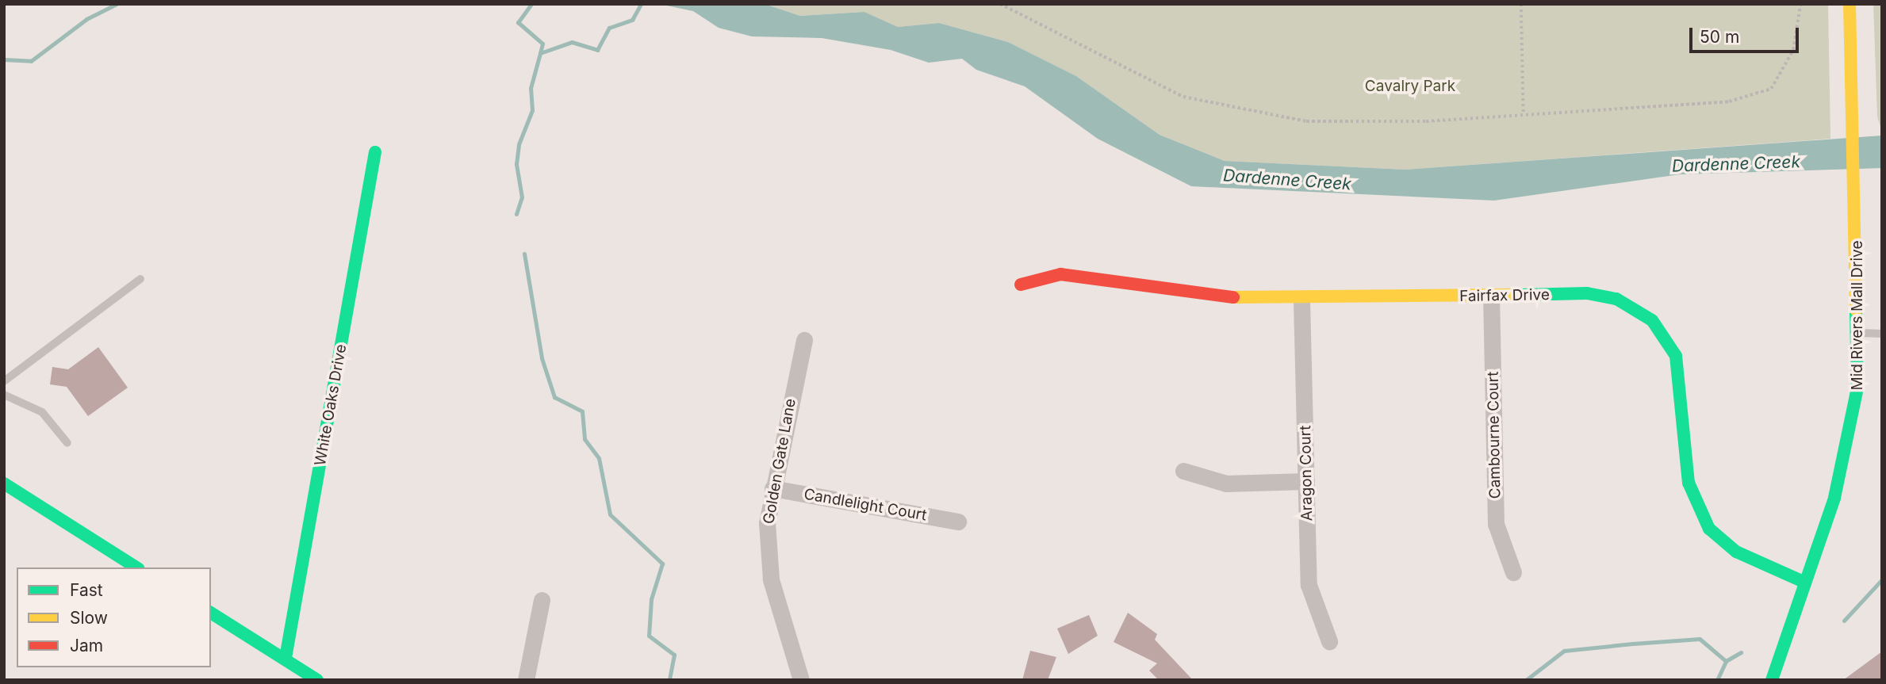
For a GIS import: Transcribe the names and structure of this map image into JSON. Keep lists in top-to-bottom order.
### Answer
{
  "streets": {
    "street": [
      "Fairfax Drive",
      "Mid Rivers Mall Drive",
      "White Oaks Drive",
      "Cambourne Court",
      "Golden Gate Lane",
      "Aragon Court",
      "Candlelight Court"
    ]
  },
  "crossings": [
    ["Fairfax Drive", "Mid Rivers Mall Drive"],
    ["Fairfax Drive", "Cambourne Court"],
    ["Fairfax Drive", "Aragon Court"],
    ["Golden Gate Lane", "Candlelight Court"]
  ],
  "water": ["Dardenne Creek"],
  "parks": ["Cavalry Park"],
  "legend": ["Fast", "Slow", "Jam"],
  "scale_bar": "50 m"
}
